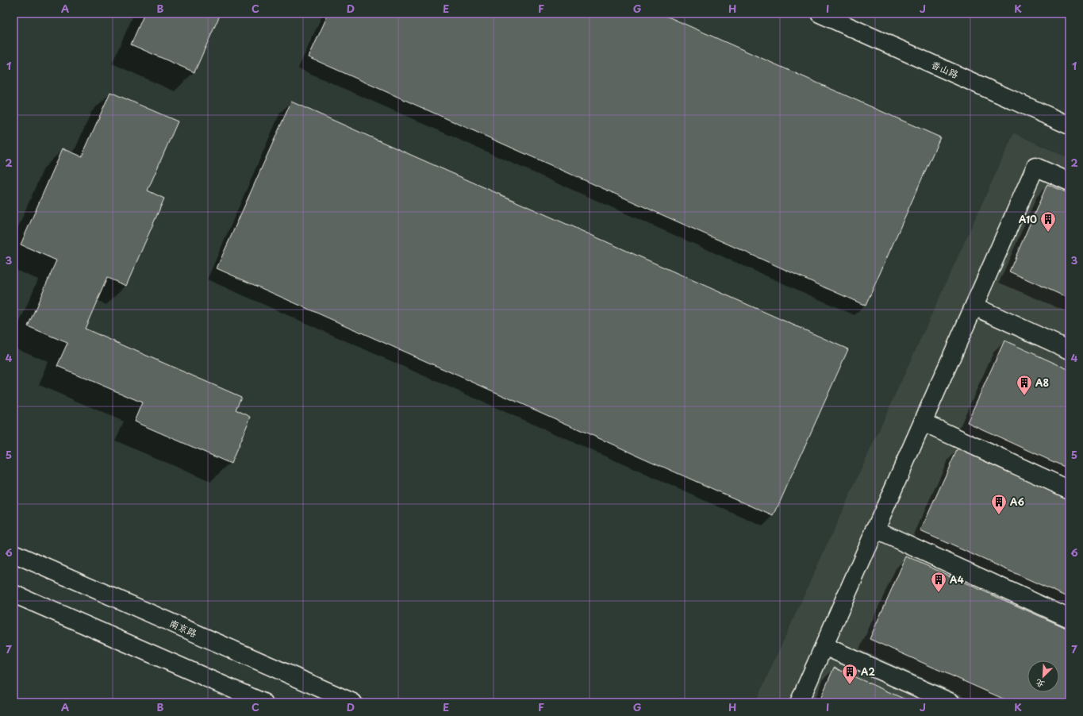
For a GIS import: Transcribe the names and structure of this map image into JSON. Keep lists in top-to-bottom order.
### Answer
{
  "streets": {
    "main road": ["香山路", "南京路"]
  },
  "places": {
    "building": [
      "A10",
      "A8",
      "A6",
      "A4",
      "A2"
    ]
  },
  "north": "bottom left",
  "grid": {
    "columns": [
      "A",
      "B",
      "C",
      "D",
      "E",
      "F",
      "G",
      "H",
      "I",
      "J",
      "K"
    ],
    "rows": [
      "1",
      "2",
      "3",
      "4",
      "5",
      "6",
      "7"
    ]
  }
}
